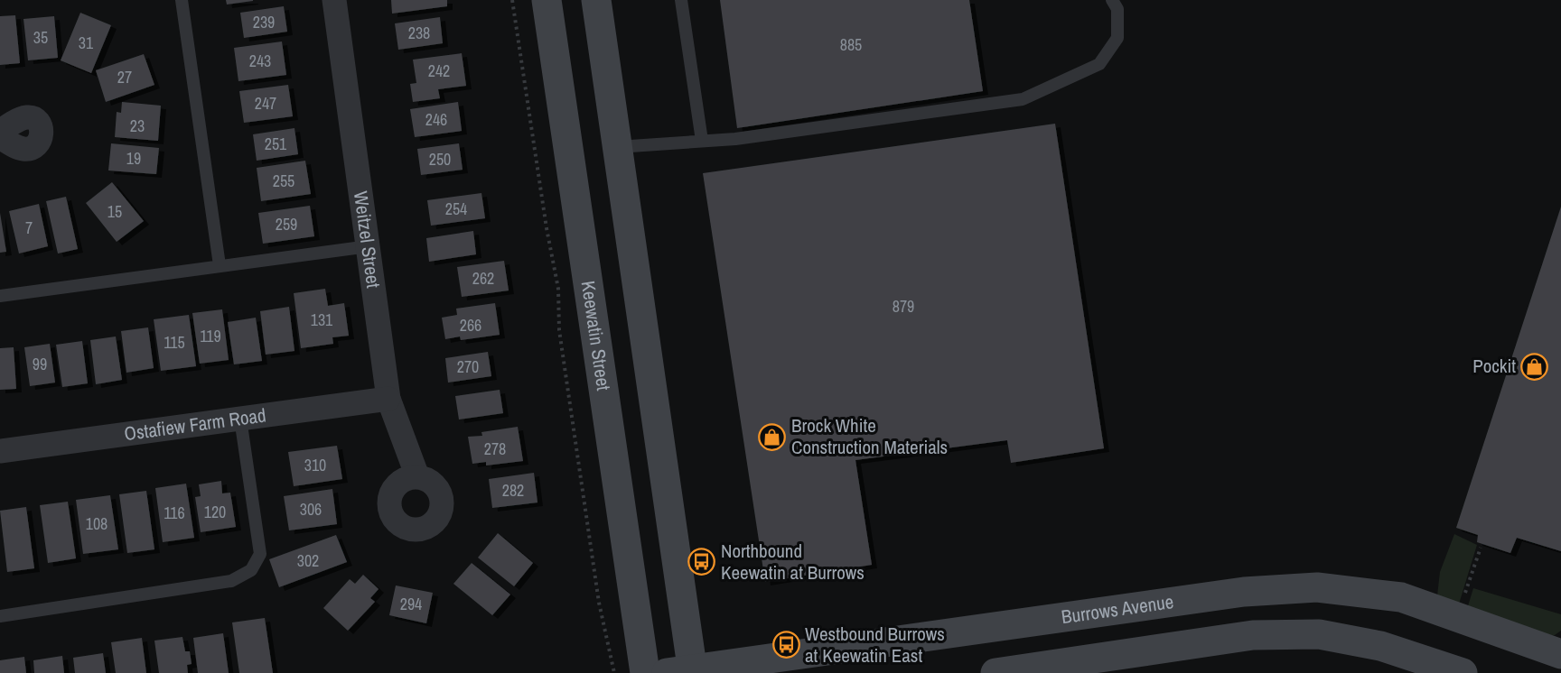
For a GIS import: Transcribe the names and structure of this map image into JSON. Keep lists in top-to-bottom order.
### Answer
{
  "streets": {
    "street": [
      "Weitzel Street",
      "Keewatin Street",
      "Ostafiew Farm Road",
      "Burrows Avenue"
    ]
  },
  "crossings": [
    ["Weitzel Street", "Ostafiew Farm Road"]
  ],
  "places": {
    "shop": ["Pockit", "Brock White Construction Materials"],
    "bus stop": ["Northbound Keewatin at Burrows", "Westbound Burrows at Keewatin East"]
  },
  "house_numbers": [
    "239",
    "238",
    "35",
    "31",
    "885",
    "243",
    "242",
    "27",
    "247",
    "246",
    "23",
    "251",
    "19",
    "250",
    "255",
    "254",
    "15",
    "259",
    "7",
    "262",
    "879",
    "131",
    "266",
    "119",
    "115",
    "99",
    "270",
    "278",
    "310",
    "282",
    "306",
    "120",
    "116",
    "108",
    "302",
    "294"
  ]
}
